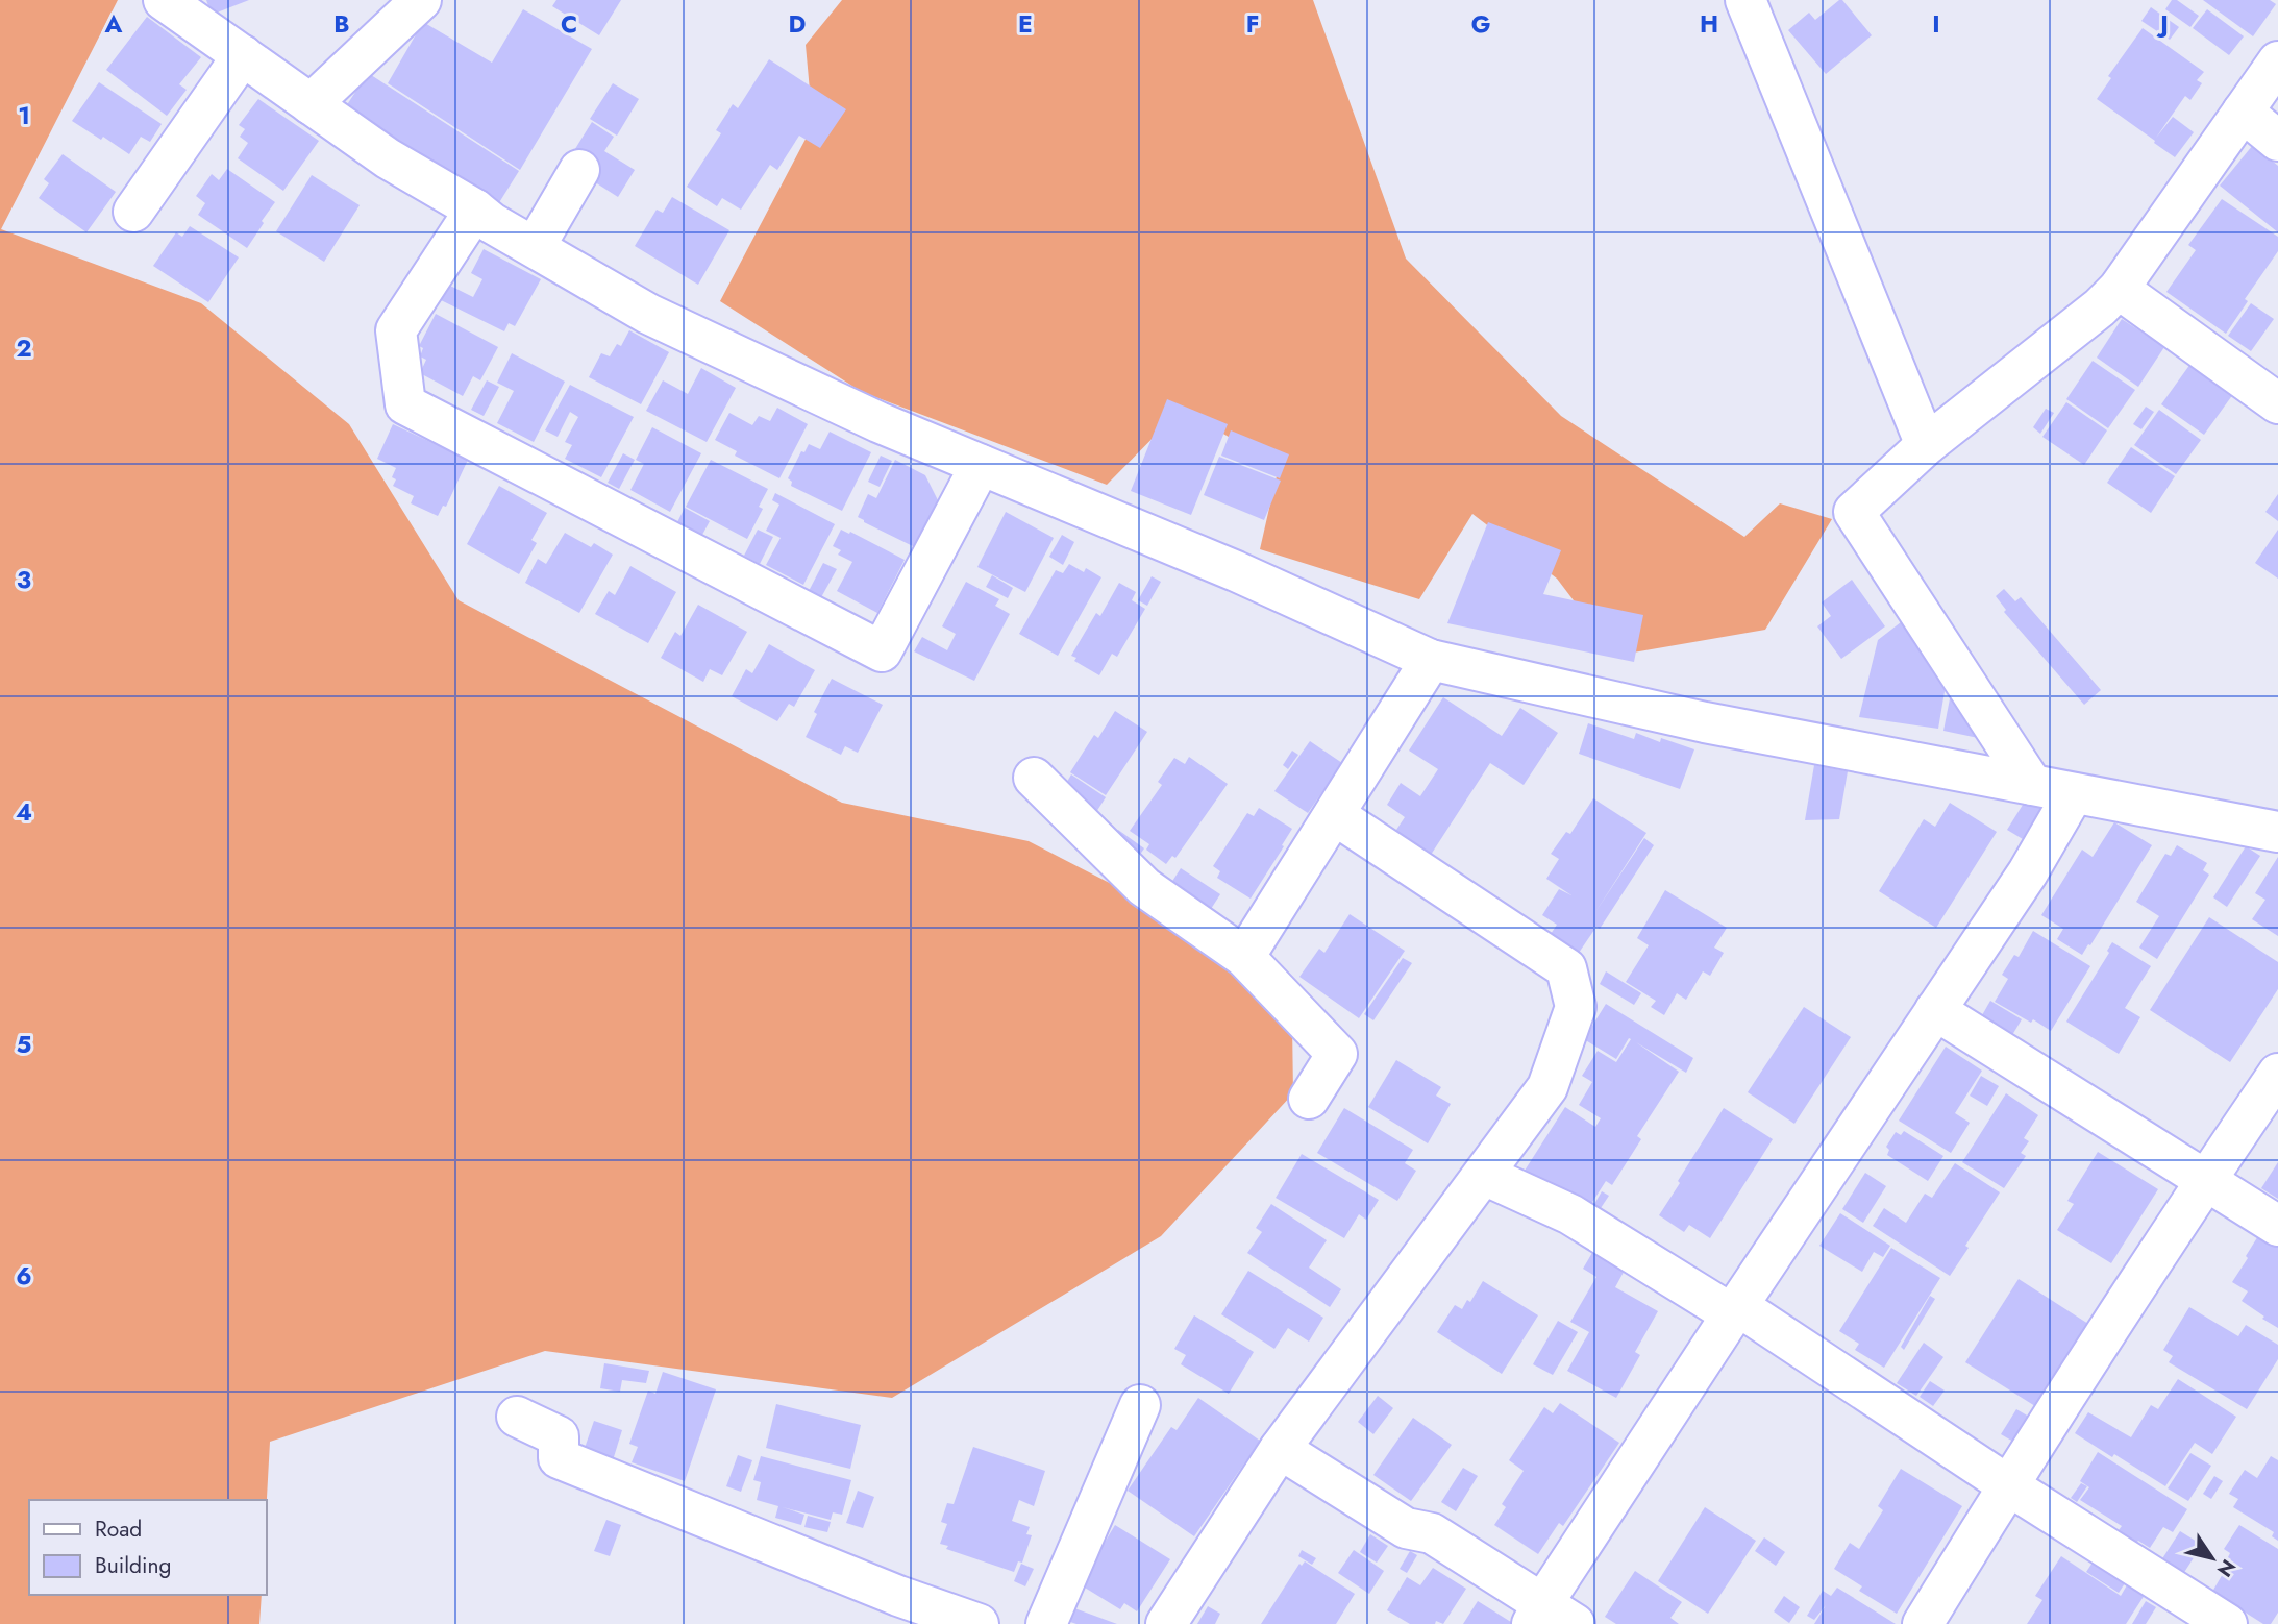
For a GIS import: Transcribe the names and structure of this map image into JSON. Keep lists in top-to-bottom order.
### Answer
{
  "legend": ["Road", "Building"],
  "north": "bottom right",
  "grid": {
    "columns": [
      "A",
      "B",
      "C",
      "D",
      "E",
      "F",
      "G",
      "H",
      "I",
      "J"
    ],
    "rows": [
      "1",
      "2",
      "3",
      "4",
      "5",
      "6"
    ]
  }
}
